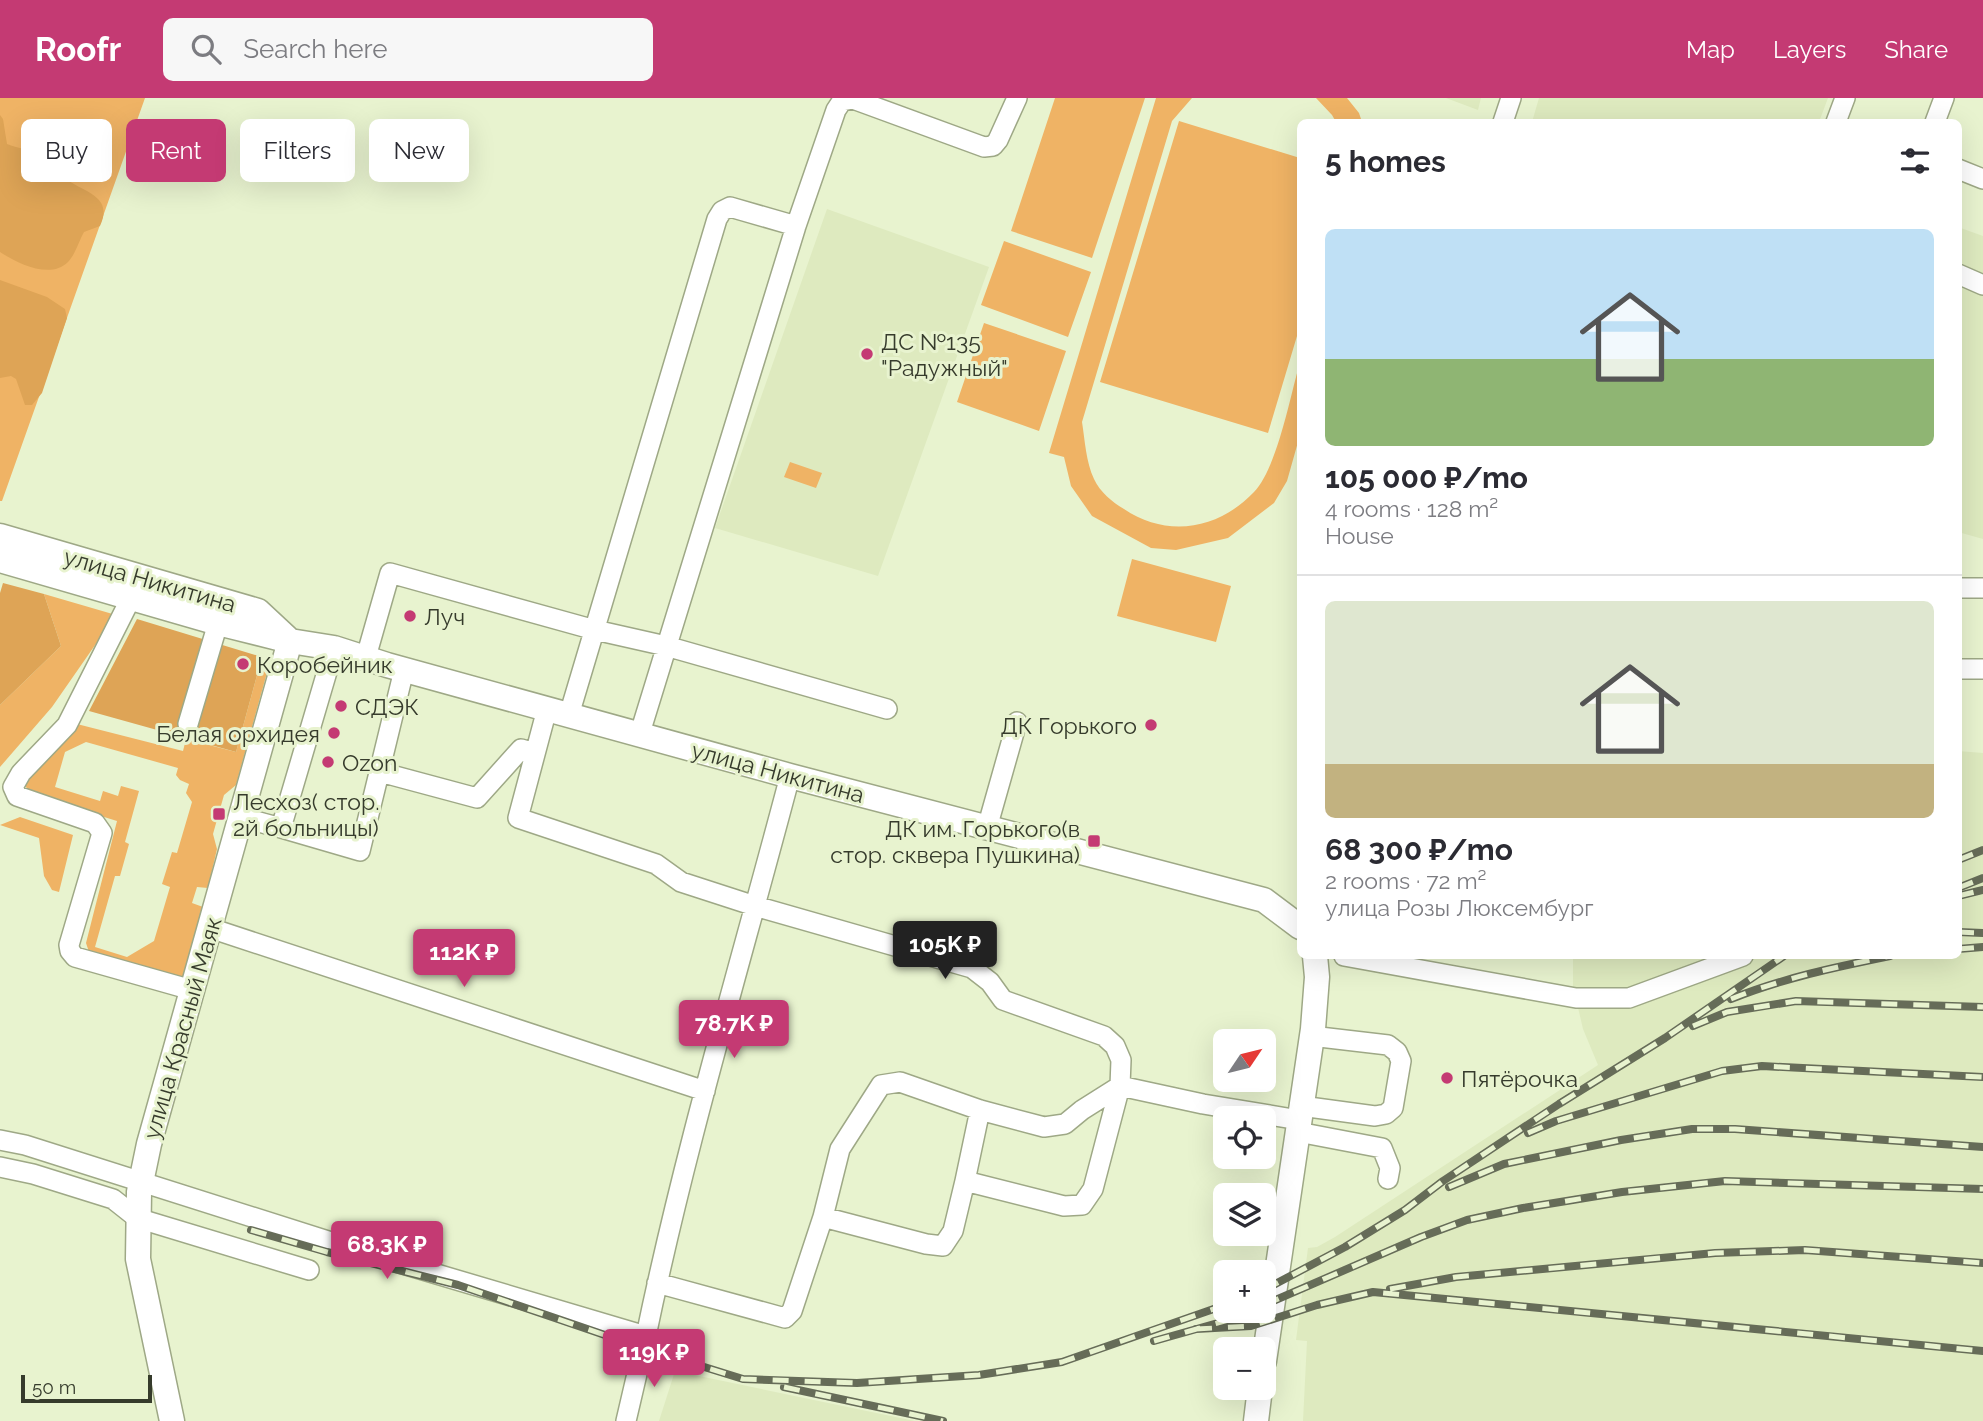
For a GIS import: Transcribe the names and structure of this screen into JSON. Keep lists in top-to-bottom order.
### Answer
{
  "streets": {
    "main road": ["улица Никитина", "улица Красный Маяк"]
  },
  "crossings": [
    ["улица Никитина", "улица Красный Маяк"]
  ],
  "places": {
    "other": [
      "ДС №135 \"Радужный\"",
      "Луч",
      "Коробейник",
      "СДЭК",
      "ДК Горького",
      "Белая орхидея",
      "Ozon",
      "Пятёрочка"
    ],
    "transit": ["Лесхоз( стор. 2й больницы)", "ДК им. Горького(в стор. сквера Пушкина)"]
  },
  "scale_bar": "50 m",
  "north": "top right",
  "page": {
    "header": "Roofr",
    "search": "Search here",
    "nav": ["Map", "Layers", "Share"],
    "chip": [
      "Buy",
      "Rent",
      "Filters",
      "New"
    ],
    "heading": "5 homes",
    "list": [
      {
        "name": "105 000 ₽/mo",
        "note": "4 rooms · 128 m² · House"
      },
      {
        "name": "68 300 ₽/mo",
        "note": "2 rooms · 72 m² · улица Розы Люксембург"
      }
    ],
    "price": [
      "105K ₽",
      "112K ₽",
      "78.7K ₽",
      "68.3K ₽",
      "119K ₽"
    ],
    "map_buttons": ["+", "−"],
    "scale": "50 m"
  }
}
